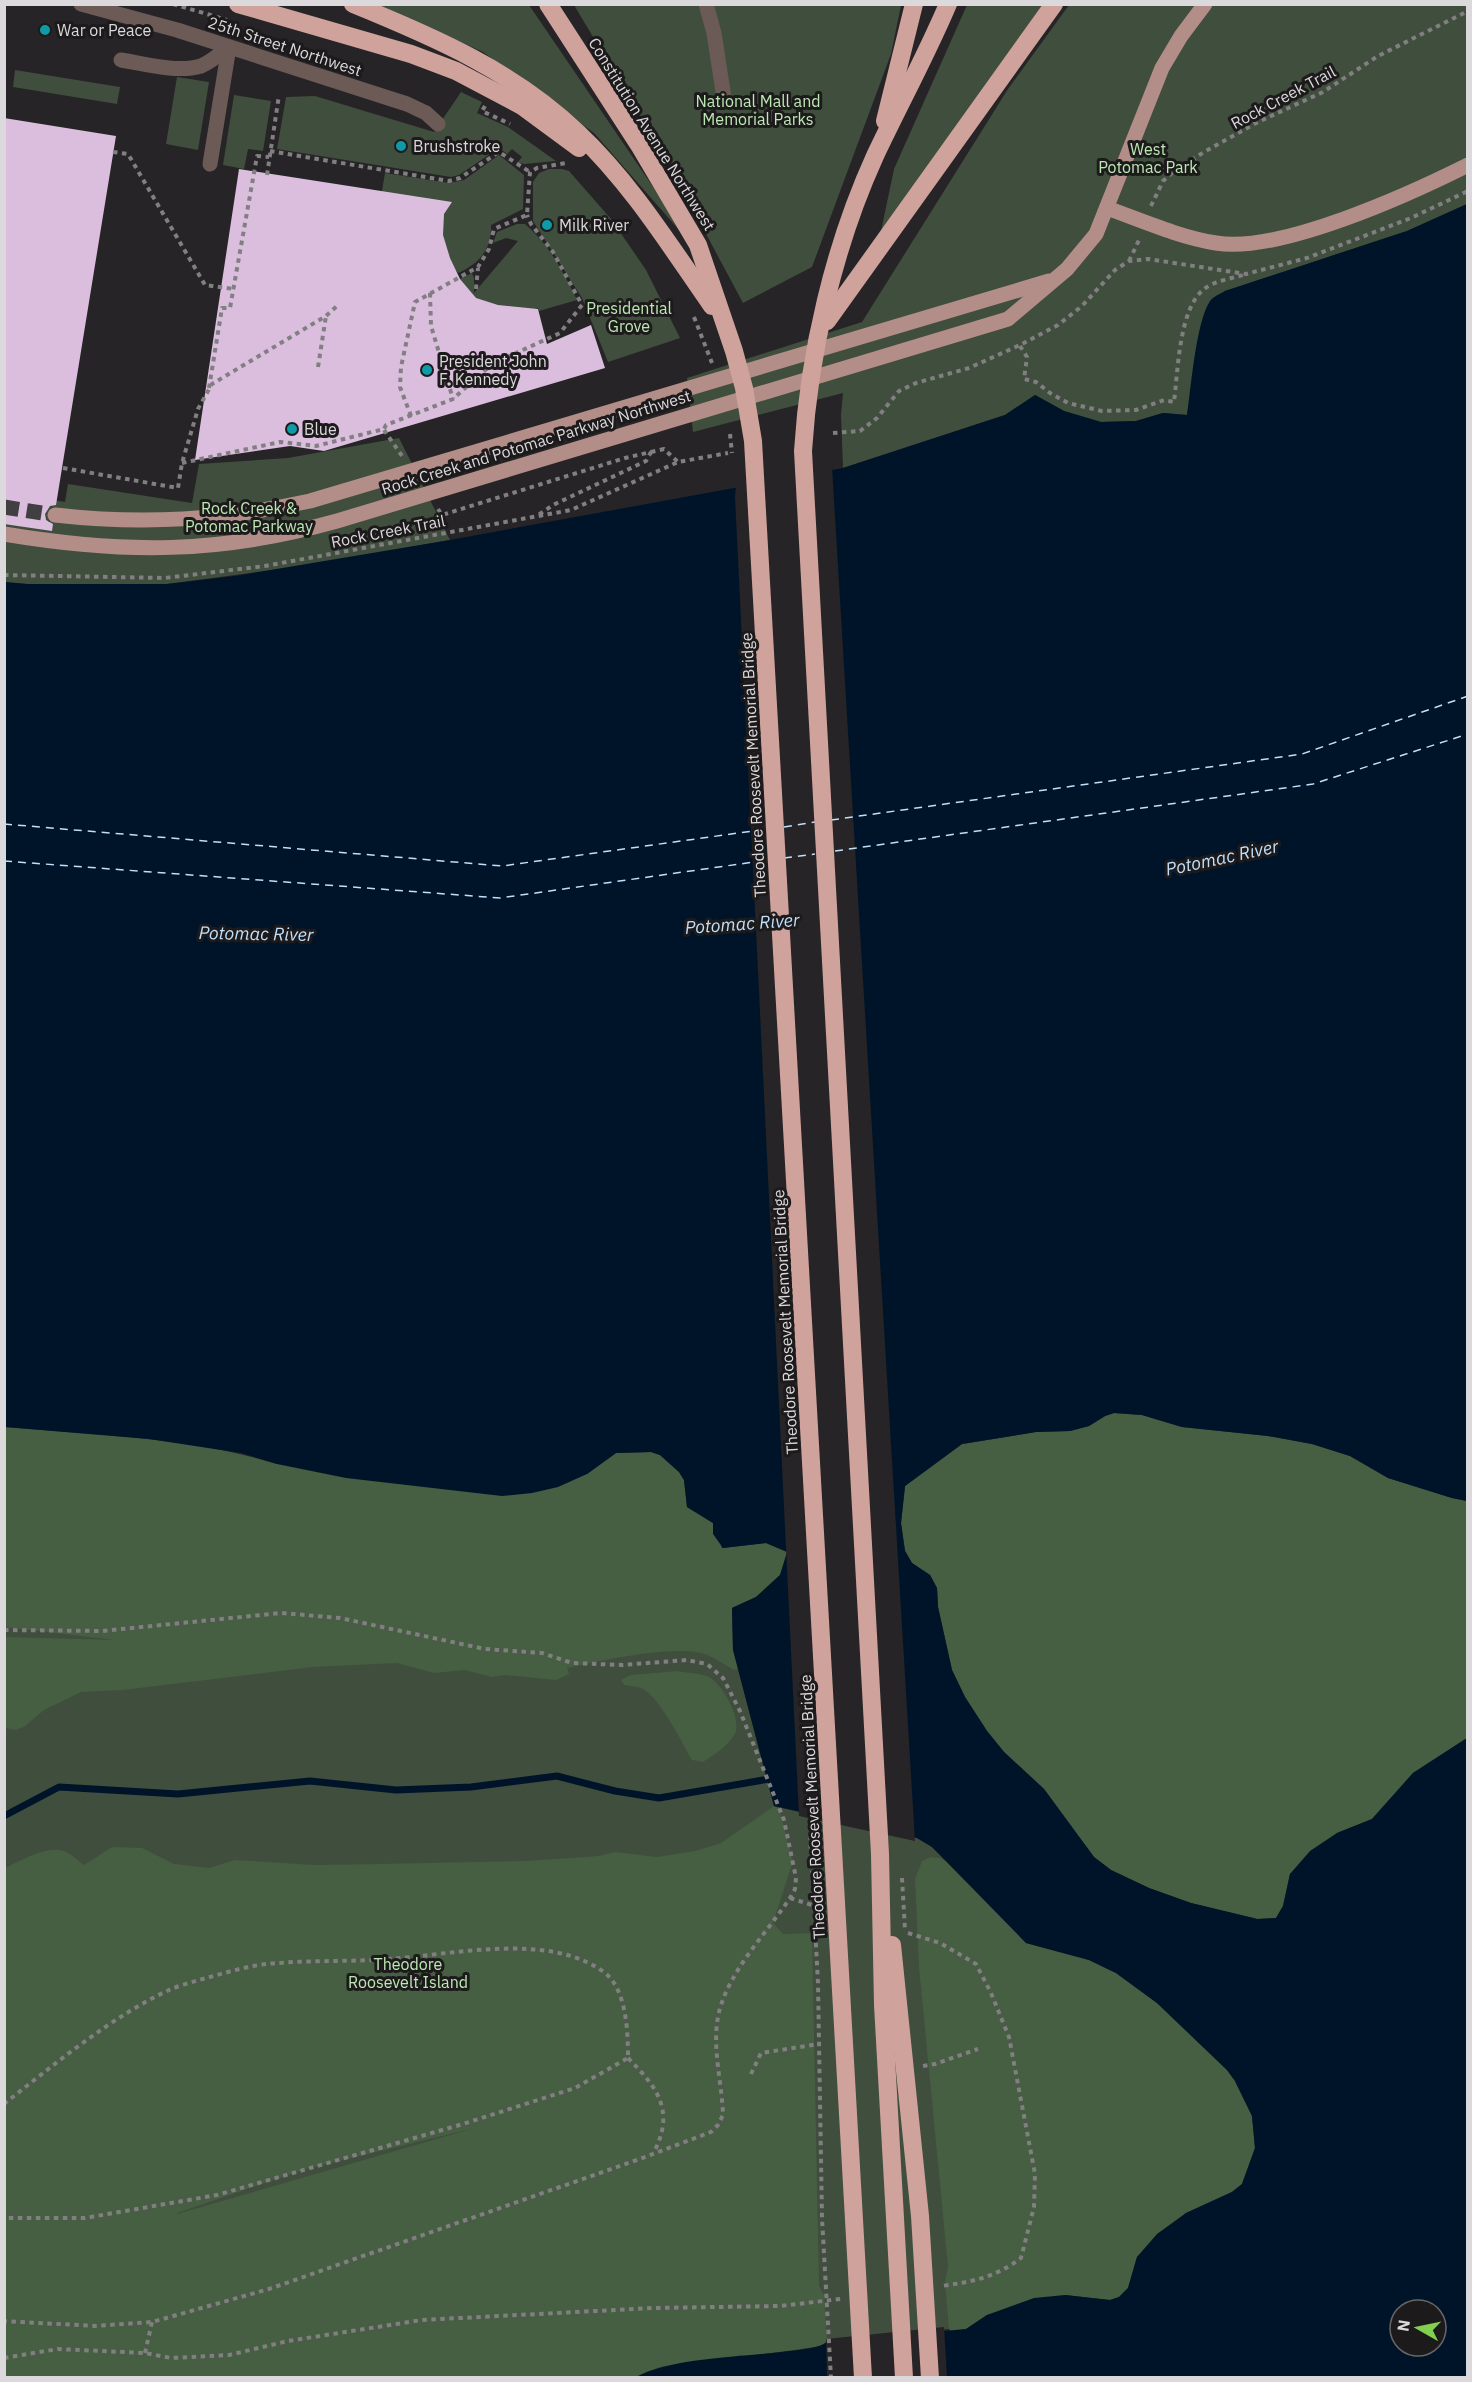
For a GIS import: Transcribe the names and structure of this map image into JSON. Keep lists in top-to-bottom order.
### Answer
{
  "streets": {
    "highway": ["Constitution Avenue Northwest", "Theodore Roosevelt Memorial Bridge"],
    "main road": ["Rock Creek and Potomac Parkway Northwest"],
    "street": ["25th Street Northwest"],
    "path": ["Rock Creek Trail"]
  },
  "crossings": [
    ["Constitution Avenue Northwest", "Theodore Roosevelt Memorial Bridge"]
  ],
  "water": ["Potomac River"],
  "parks": [
    "National Mall and Memorial Parks",
    "West Potomac Park",
    "Presidential Grove",
    "Rock Creek & Potomac Parkway",
    "Theodore Roosevelt Island"
  ],
  "places": [
    "War or Peace",
    "Brushstroke",
    "Milk River",
    "President John F. Kennedy",
    "Blue"
  ],
  "north": "left"
}
